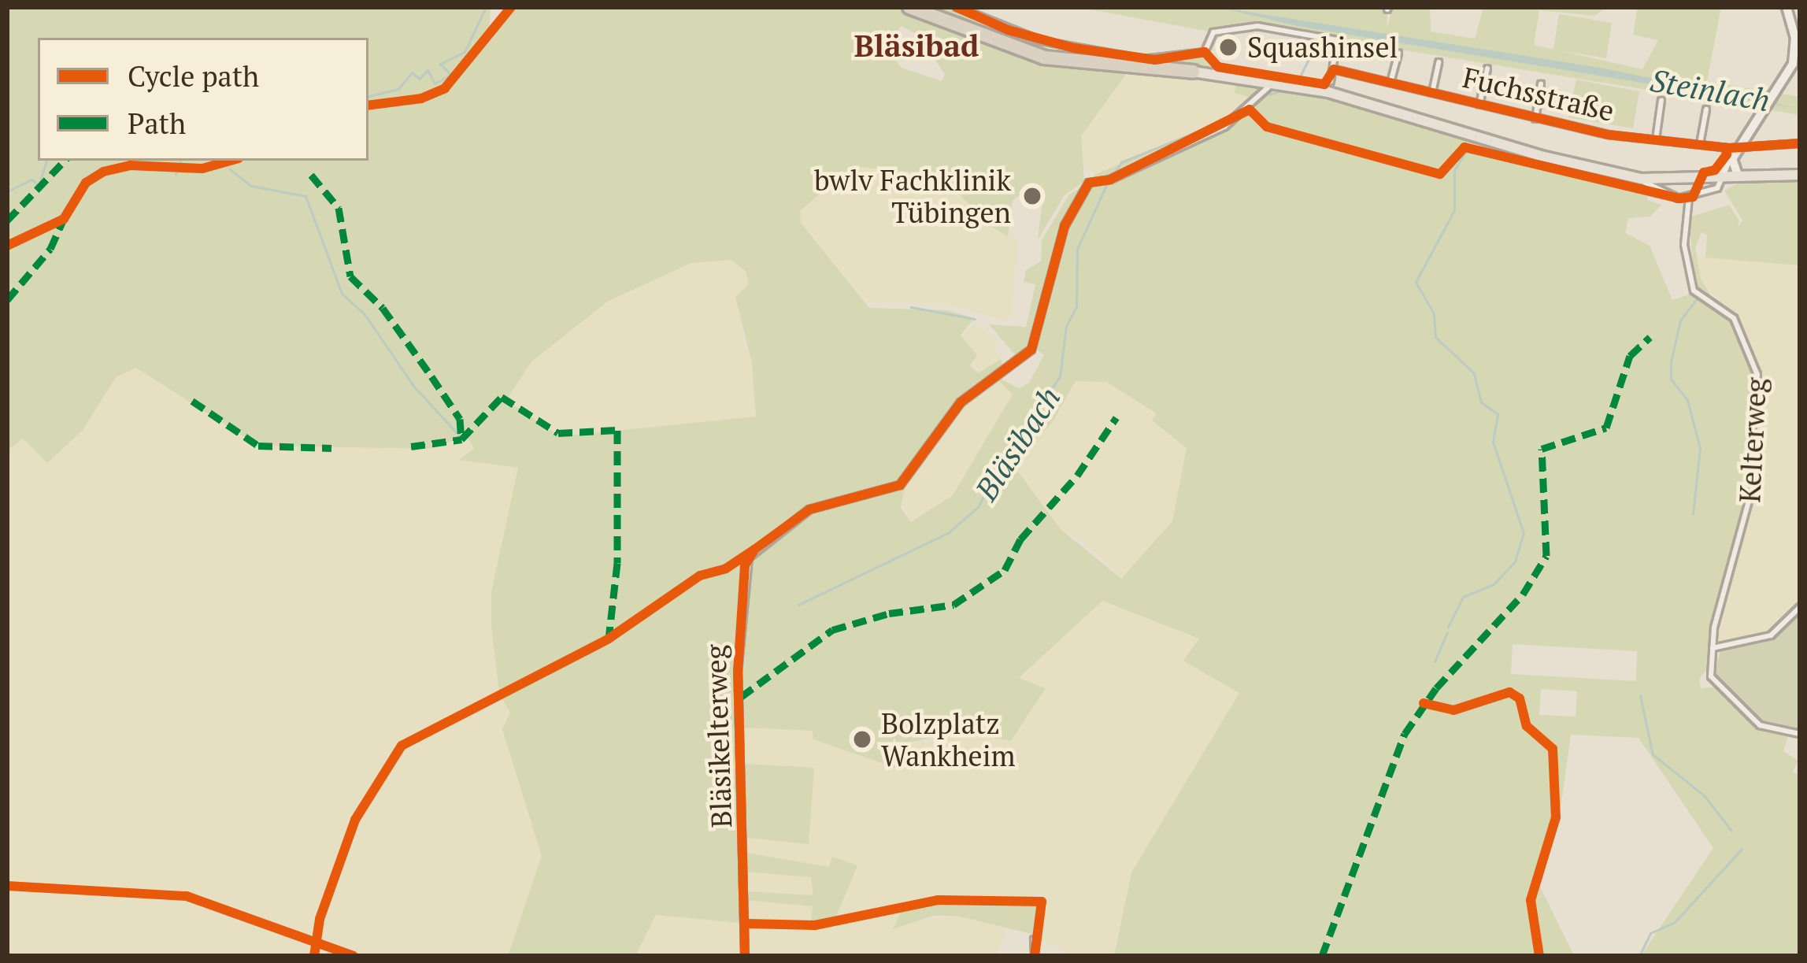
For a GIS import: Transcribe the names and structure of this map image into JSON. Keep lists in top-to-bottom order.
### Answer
{
  "streets": {
    "street": ["Fuchsstraße", "Kelterweg", "Bläsikelterweg"]
  },
  "districts": ["Bläsibad"],
  "water": ["Steinlach", "Bläsibach"],
  "places": ["Squashinsel", "bwlv Fachklinik Tübingen", "Bolzplatz Wankheim"],
  "legend": ["Cycle path", "Path"]
}
